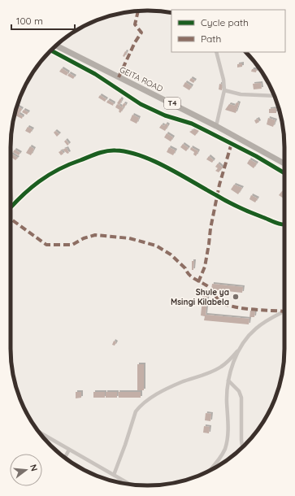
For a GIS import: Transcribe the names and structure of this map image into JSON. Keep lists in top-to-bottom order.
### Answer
{
  "streets": {
    "highway": ["GEITA ROAD", "T4"]
  },
  "places": ["Shule ya Msingi Kilabela"],
  "legend": ["Cycle path", "Path"],
  "scale_bar": "100 m",
  "north": "right"
}
